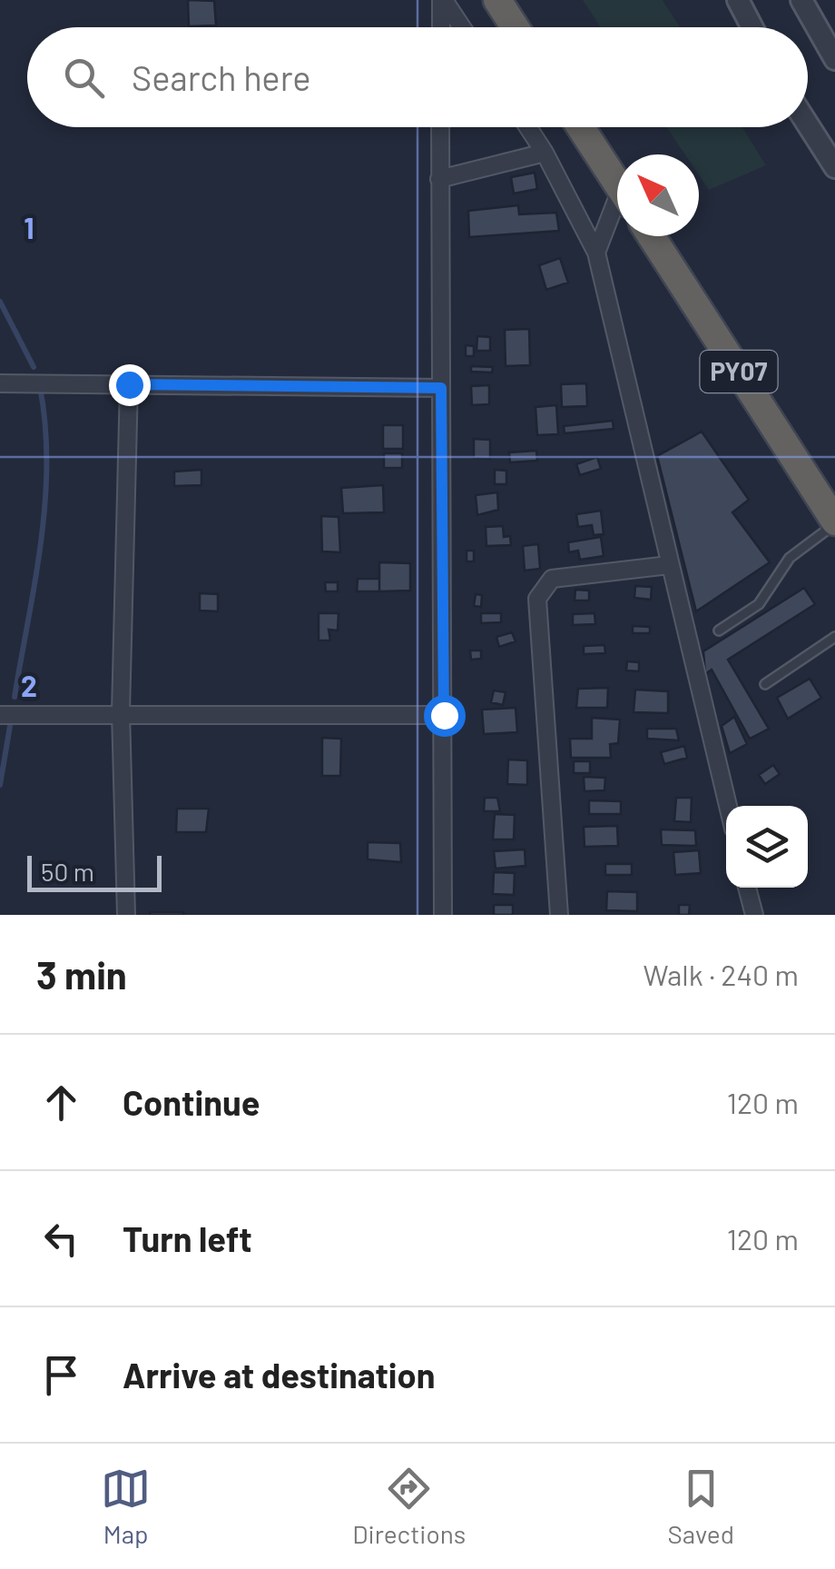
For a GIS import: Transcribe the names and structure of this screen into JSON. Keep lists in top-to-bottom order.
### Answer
{
  "streets": {
    "highway": ["PY07"]
  },
  "scale_bar": "50 m",
  "north": "top left",
  "page": {
    "search": "Search here",
    "scale": "50 m",
    "heading": ["3 min", "Walk · 240 m"],
    "list": [
      ["Continue", "120 m"],
      ["Turn left", "120 m"],
      "Arrive at destination"
    ],
    "nav": ["Map", "Directions", "Saved"]
  },
  "grid": {
    "rows": ["1", "2"]
  }
}
